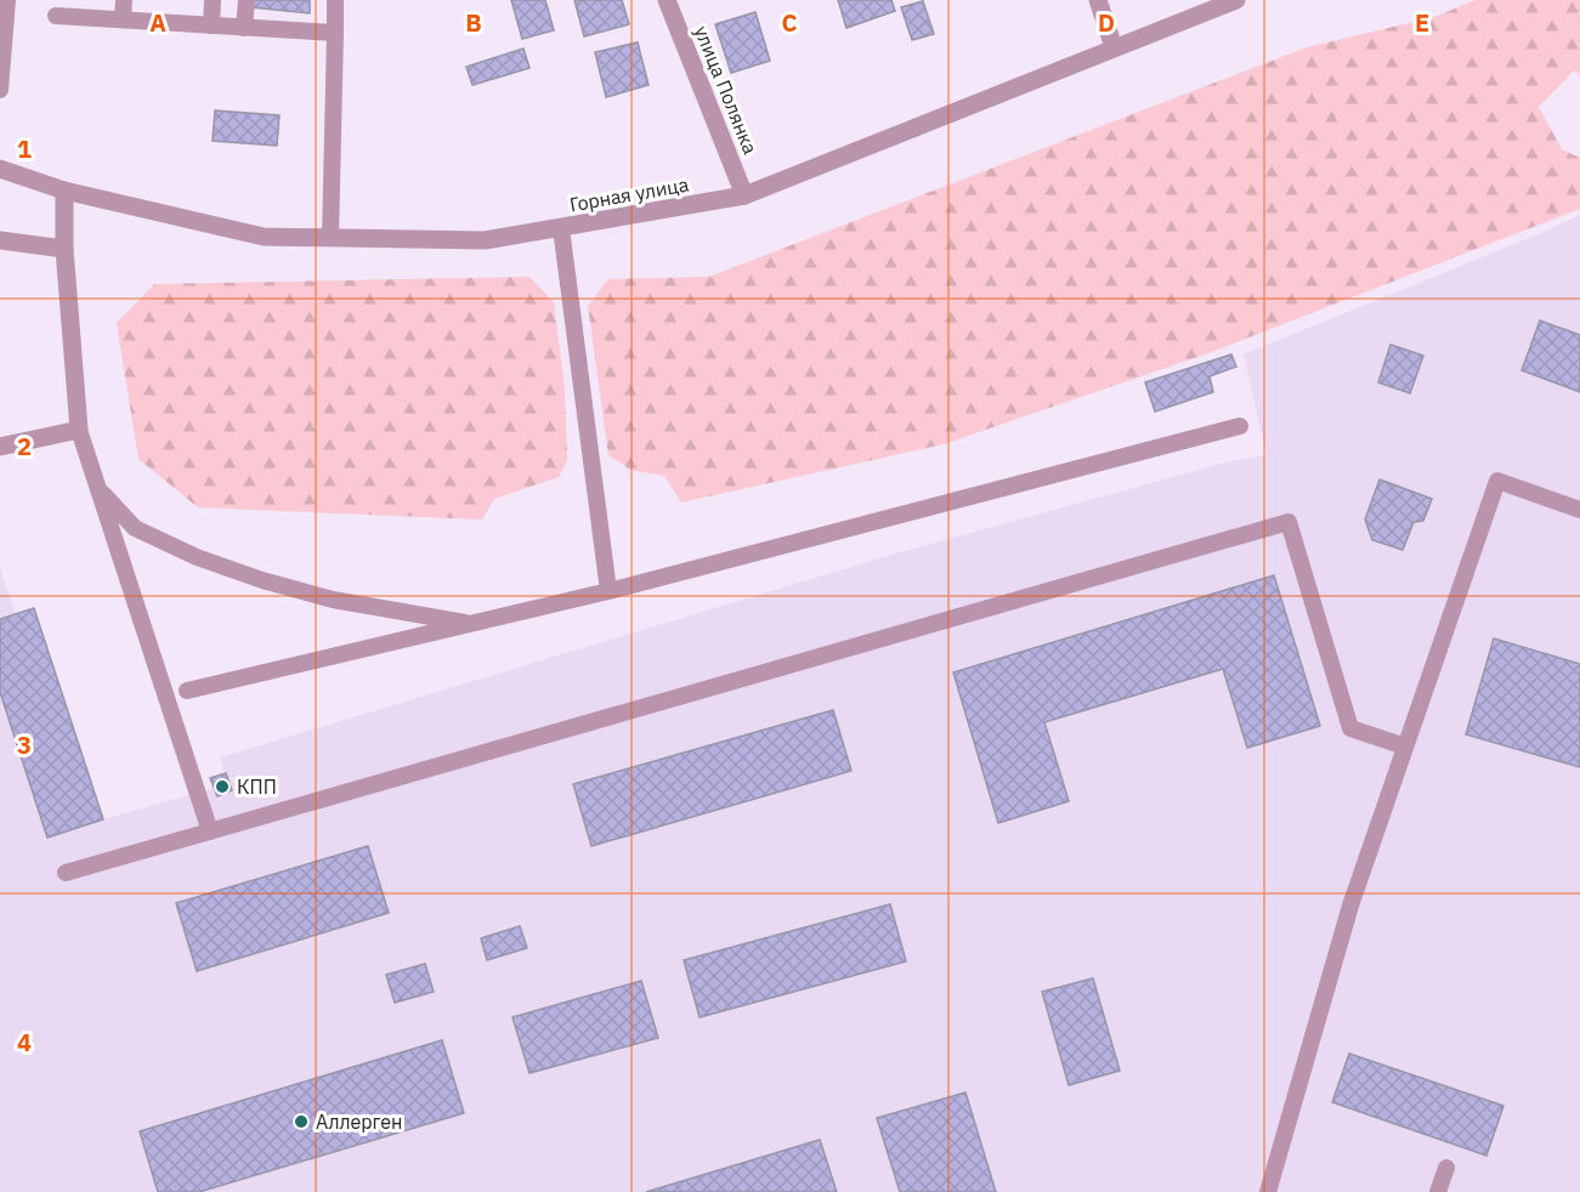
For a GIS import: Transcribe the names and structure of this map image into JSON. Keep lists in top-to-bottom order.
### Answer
{
  "streets": {
    "street": ["улица Полянка", "Горная улица"]
  },
  "crossings": [
    ["улица Полянка", "Горная улица"]
  ],
  "places": ["КПП", "Аллерген"],
  "grid": {
    "columns": [
      "A",
      "B",
      "C",
      "D",
      "E"
    ],
    "rows": [
      "1",
      "2",
      "3",
      "4"
    ]
  }
}
